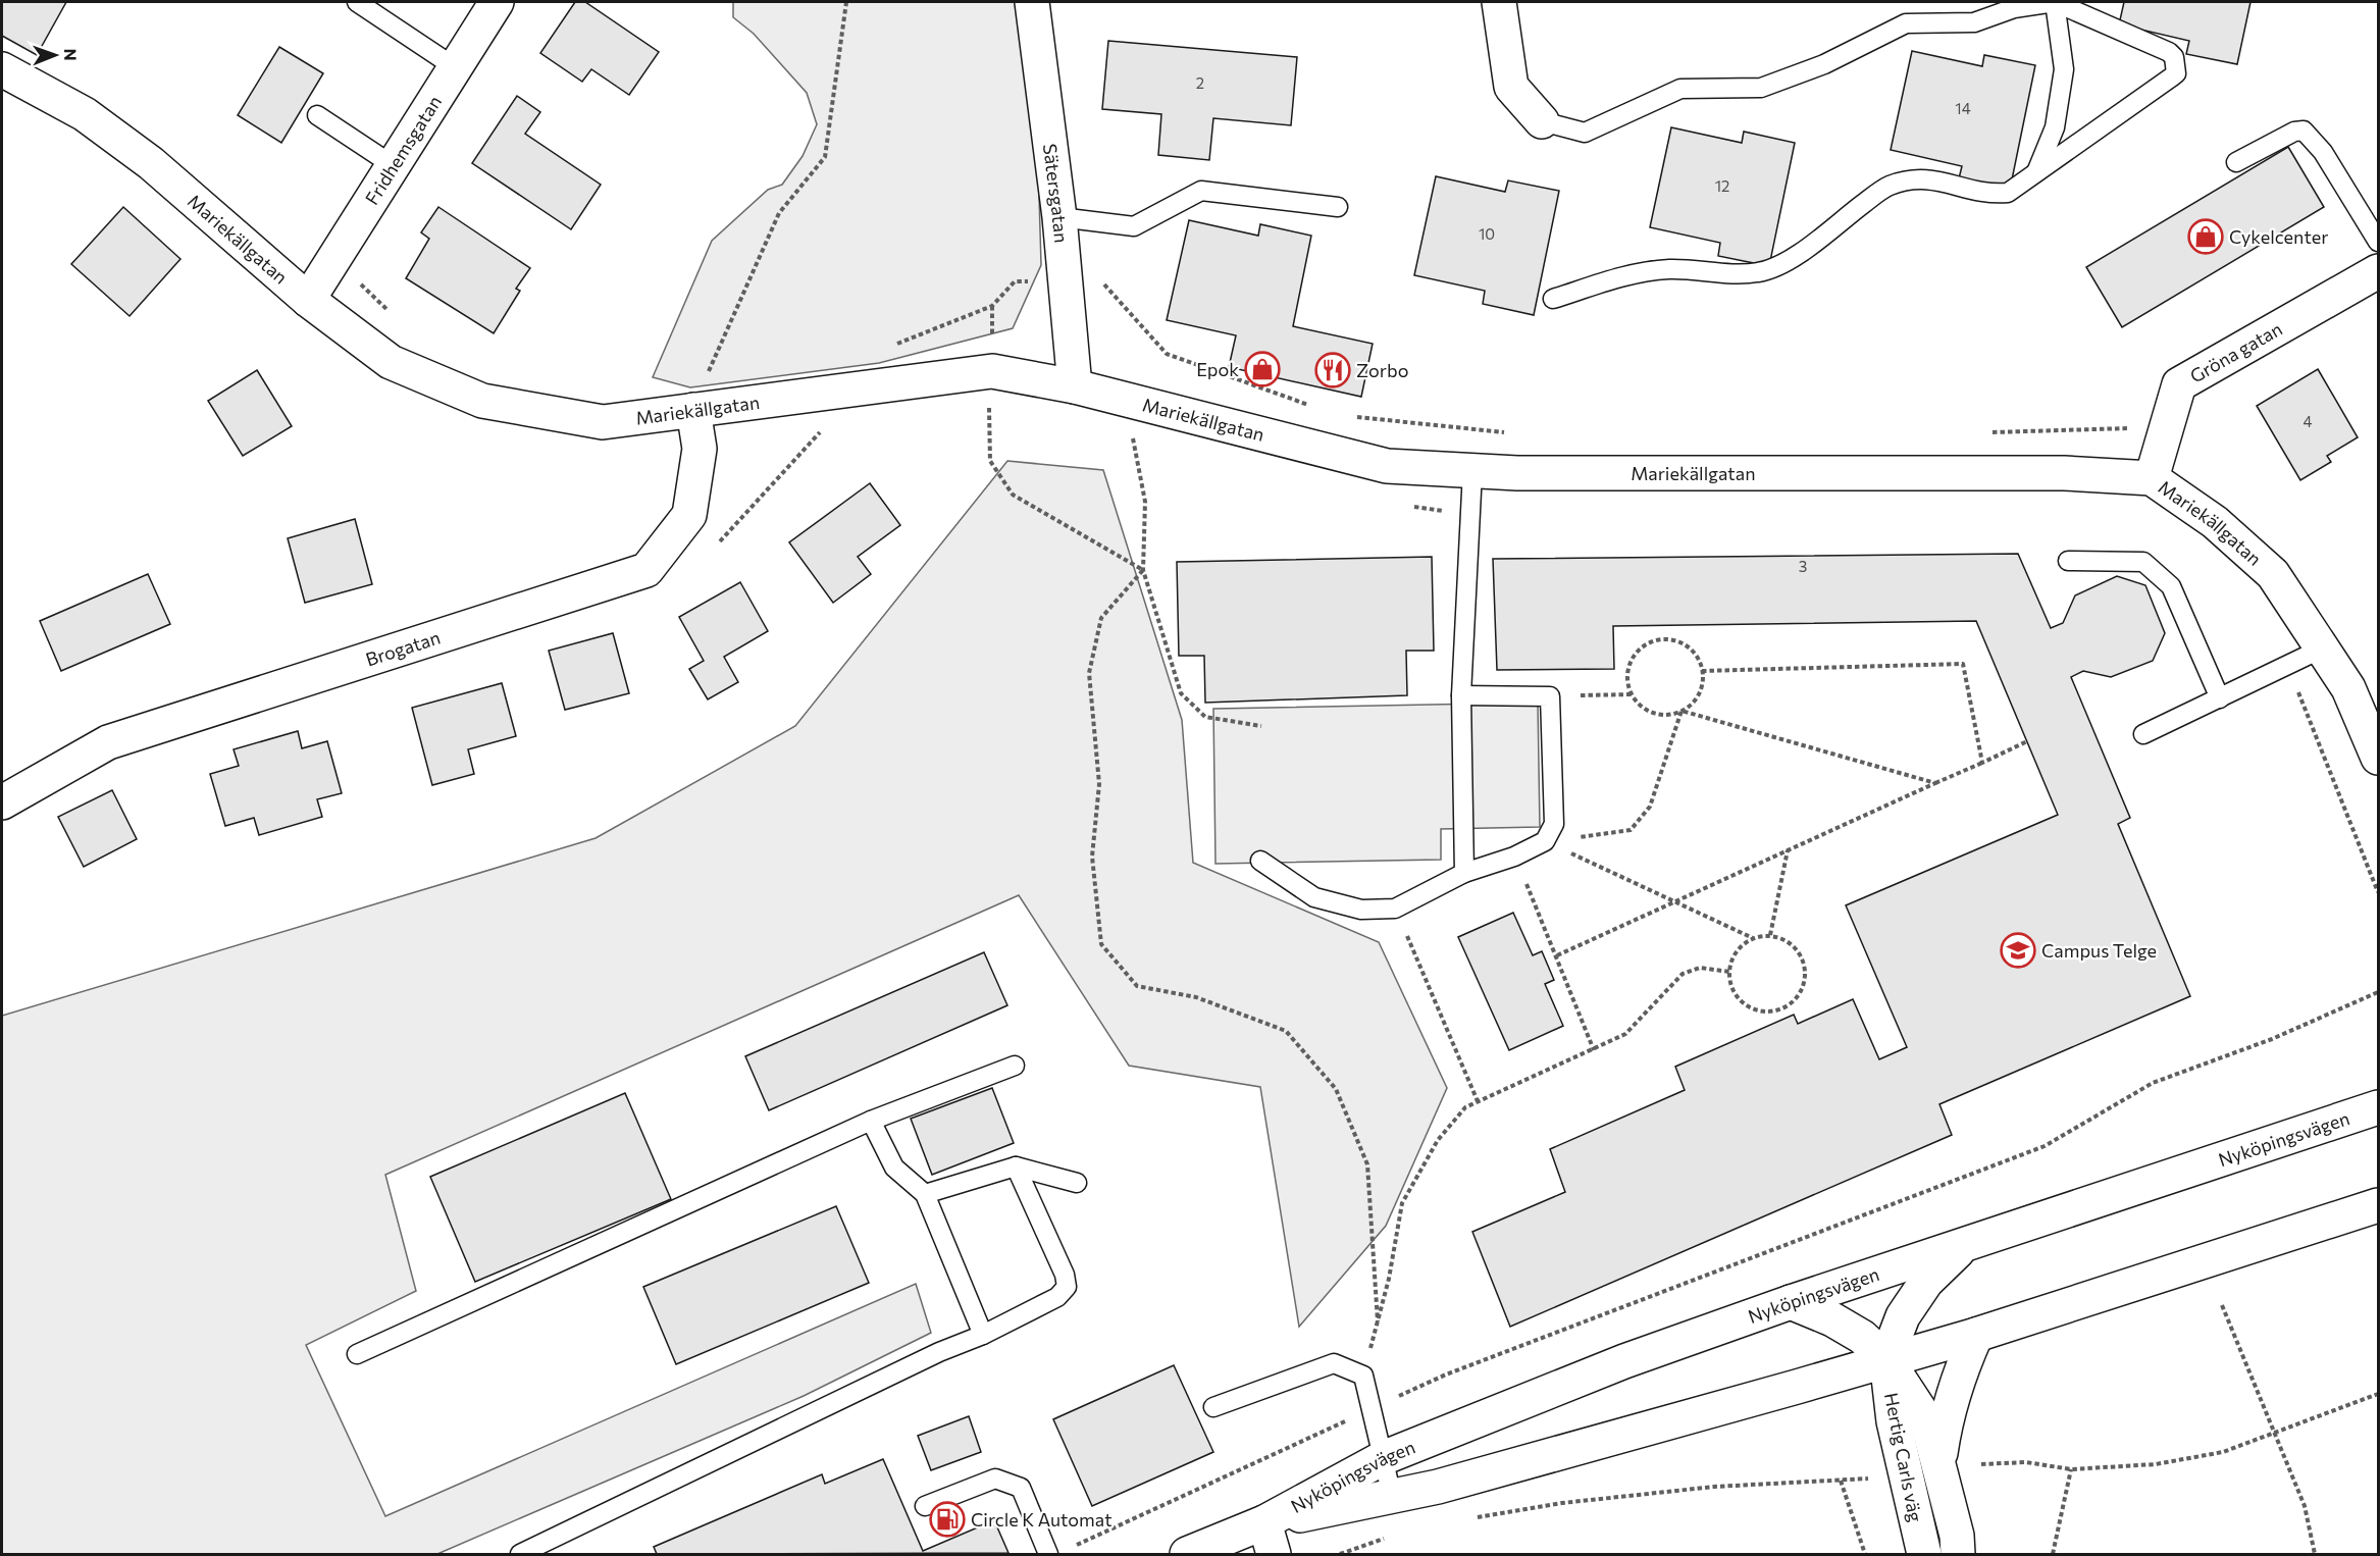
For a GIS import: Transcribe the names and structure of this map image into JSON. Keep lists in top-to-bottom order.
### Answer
{
  "streets": {
    "street": [
      "Fridhemsgatan",
      "Sätersgatan",
      "Mariekällgatan",
      "Gröna gatan",
      "Brogatan",
      "Nyköpingsvägen",
      "Hertig Carls väg"
    ]
  },
  "crossings": [
    ["Fridhemsgatan", "Mariekällgatan"],
    ["Sätersgatan", "Mariekällgatan"],
    ["Mariekällgatan", "Gröna gatan"],
    ["Mariekällgatan", "Brogatan"],
    ["Nyköpingsvägen", "Hertig Carls väg"]
  ],
  "places": {
    "shop": ["Cykelcenter", "Epok"],
    "restaurant": ["Zorbo"],
    "school or university": ["Campus Telge"],
    "fuel station": ["Circle K Automat"]
  },
  "house_numbers": [
    "2",
    "14",
    "12",
    "10",
    "4",
    "3"
  ],
  "north": "right"
}
